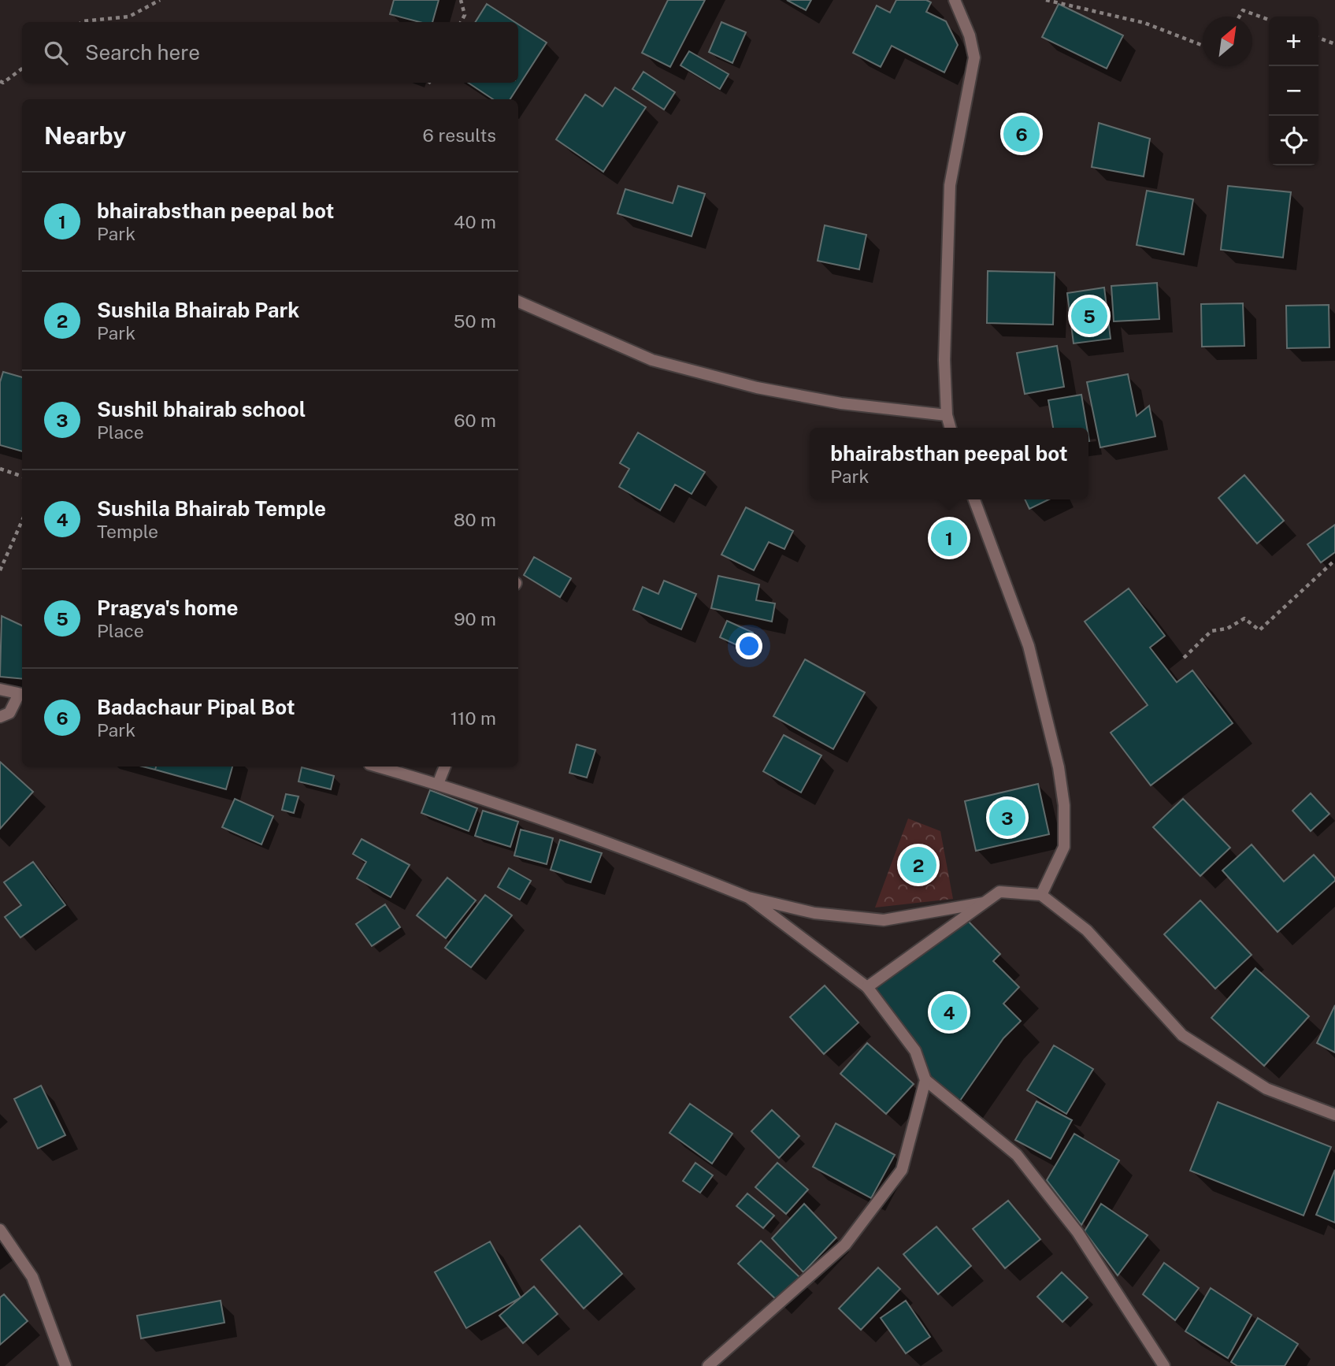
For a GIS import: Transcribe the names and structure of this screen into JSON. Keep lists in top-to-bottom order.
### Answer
{
  "north": "top right",
  "page": {
    "map_buttons": ["+", "−"],
    "search": "Search here",
    "heading": ["Nearby", "6 results"],
    "pins": [
      "6",
      "5",
      "1",
      "3",
      "2",
      "4"
    ],
    "list": [
      {
        "mark": "1",
        "name": "bhairabsthan peepal bot",
        "note": "Park",
        "value": "40 m"
      },
      {
        "mark": "2",
        "name": "Sushila Bhairab Park",
        "note": "Park",
        "value": "50 m"
      },
      {
        "mark": "3",
        "name": "Sushil bhairab school",
        "note": "Place",
        "value": "60 m"
      },
      {
        "mark": "4",
        "name": "Sushila Bhairab Temple",
        "note": "Temple",
        "value": "80 m"
      },
      {
        "mark": "5",
        "name": "Pragya's home",
        "note": "Place",
        "value": "90 m"
      },
      {
        "mark": "6",
        "name": "Badachaur Pipal Bot",
        "note": "Park",
        "value": "110 m"
      }
    ],
    "popup": ["bhairabsthan peepal bot", "Park"]
  }
}
